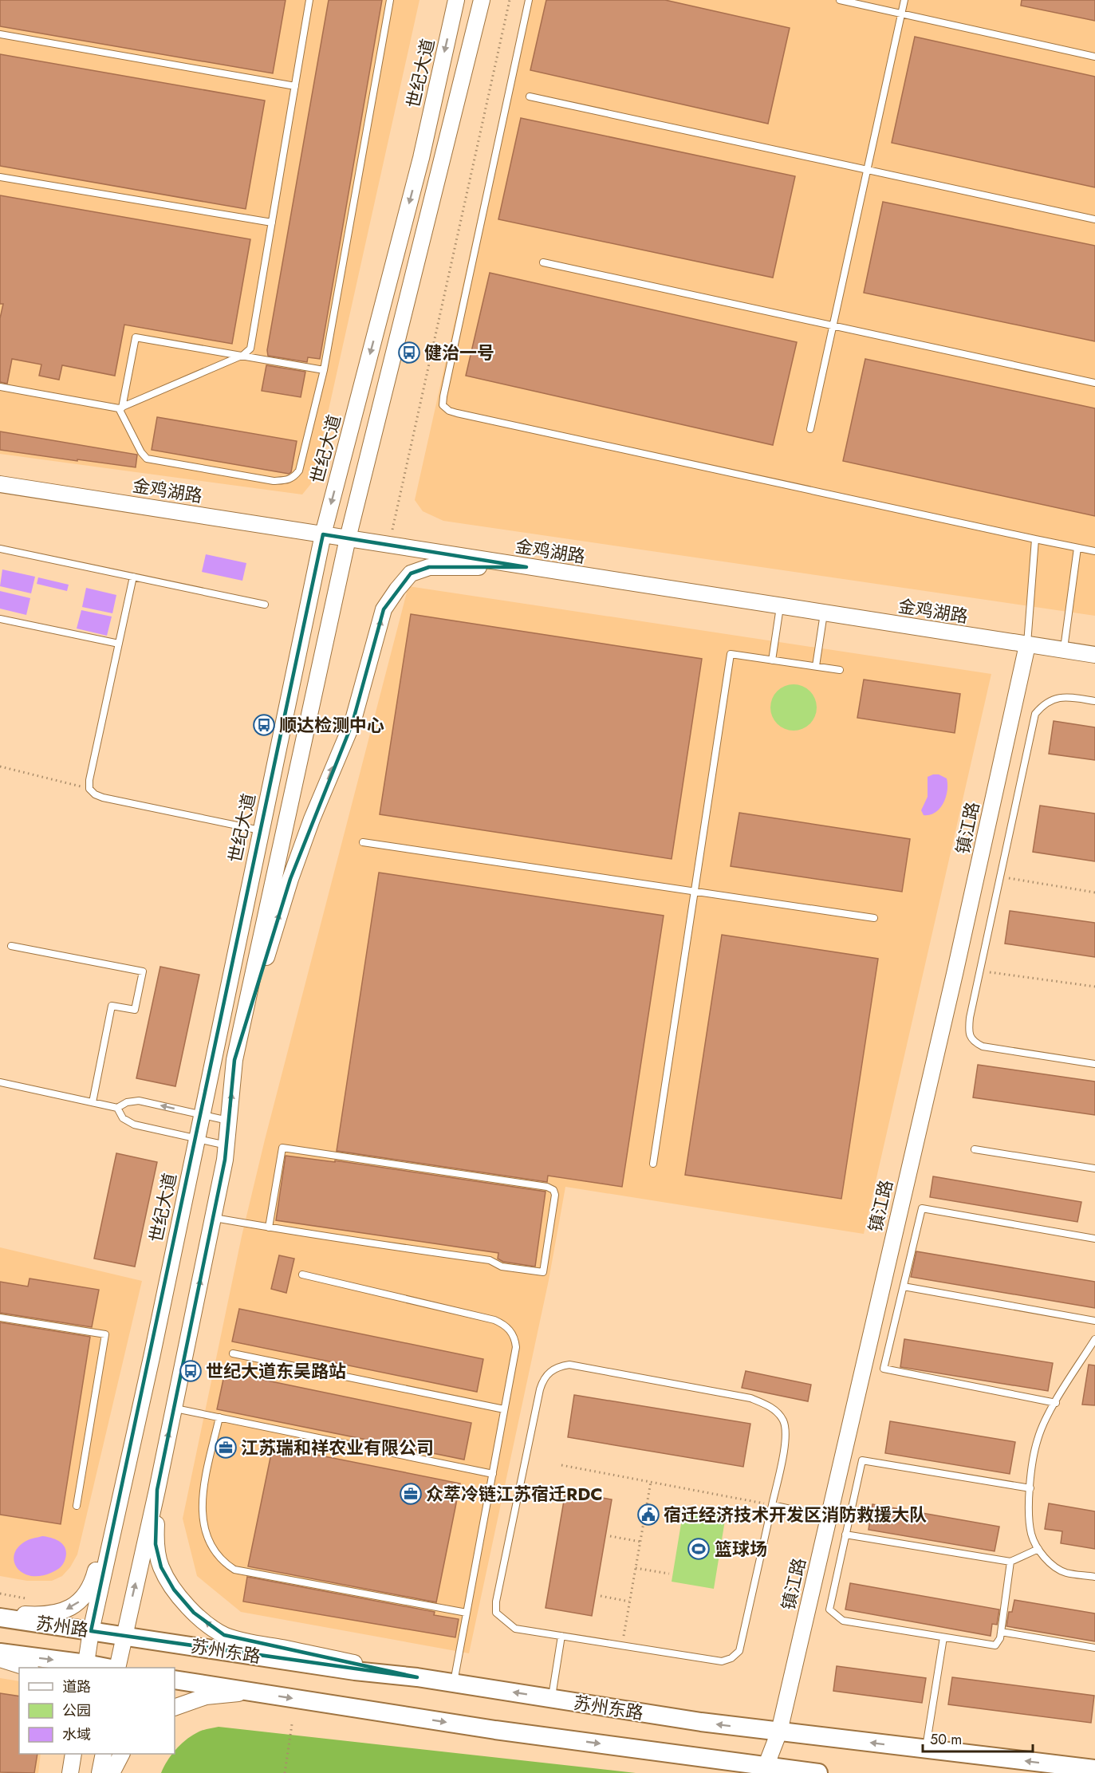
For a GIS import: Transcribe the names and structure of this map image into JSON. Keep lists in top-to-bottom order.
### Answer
{
  "streets": {
    "main road": ["苏州路", "苏州东路"],
    "street": ["世纪大道", "金鸡湖路", "镇江路"]
  },
  "crossings": [
    ["世纪大道", "金鸡湖路"],
    ["世纪大道", "苏州路"],
    ["金鸡湖路", "镇江路"],
    ["镇江路", "苏州东路"],
    ["苏州路", "苏州东路"]
  ],
  "places": {
    "bus stop": ["健治一号", "顺达检测中心", "世纪大道东吴路站"],
    "office": ["江苏瑞和祥农业有限公司", "众萃冷链江苏宿迁RDC"],
    "public building": ["宿迁经济技术开发区消防救援大队"],
    "sports": ["篮球场"]
  },
  "legend": ["道路", "公园", "水域"],
  "scale_bar": "50 m"
}
